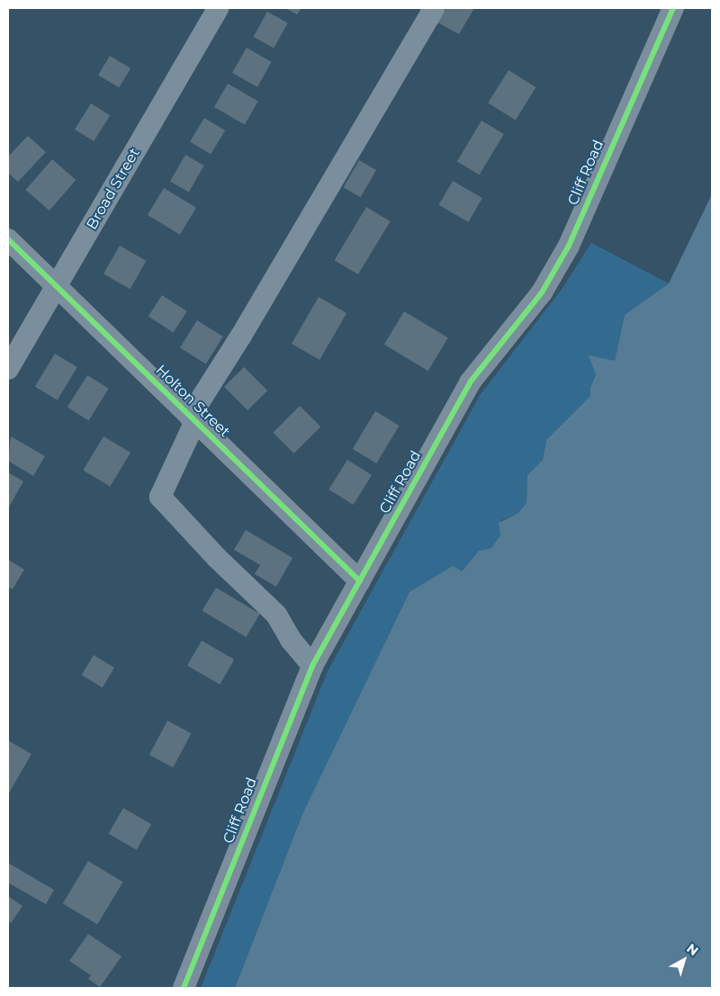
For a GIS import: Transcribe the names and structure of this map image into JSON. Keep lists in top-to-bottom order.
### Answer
{
  "streets": {
    "street": ["Cliff Road", "Broad Street", "Holton Street"]
  },
  "crossings": [
    ["Cliff Road", "Holton Street"],
    ["Broad Street", "Holton Street"]
  ],
  "north": "top right"
}
